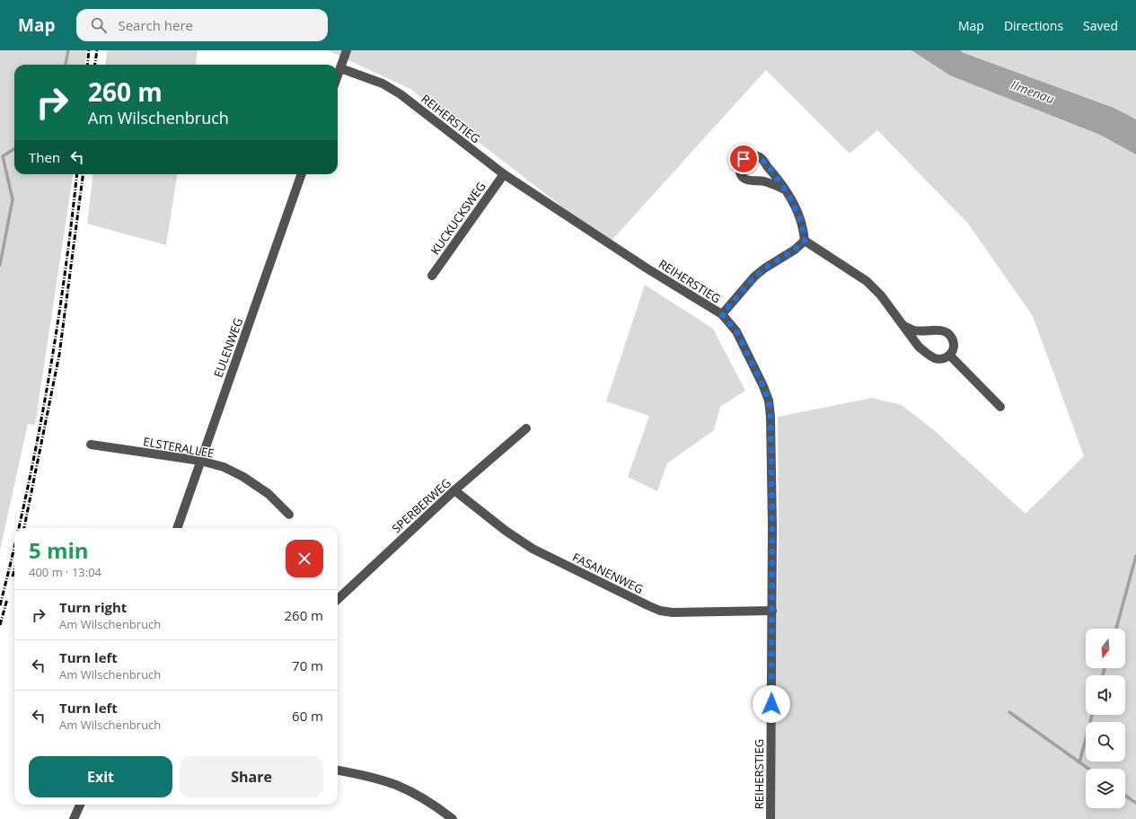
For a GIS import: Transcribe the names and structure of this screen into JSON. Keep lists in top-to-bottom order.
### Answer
{
  "streets": {
    "street": [
      "REIHERSTIEG",
      "KUCKUCKSWEG",
      "EULENWEG",
      "ELSTERALLEE",
      "SPERBERWEG",
      "FASANENWEG"
    ]
  },
  "crossings": [
    ["REIHERSTIEG", "KUCKUCKSWEG"],
    ["REIHERSTIEG", "FASANENWEG"],
    ["EULENWEG", "ELSTERALLEE"],
    ["SPERBERWEG", "FASANENWEG"]
  ],
  "water": ["Ilmenau"],
  "north": "bottom",
  "page": {
    "header": "Map",
    "search": "Search here",
    "nav": ["Map", "Directions", "Saved"],
    "turn": ["260 m", "Am Wilschenbruch"],
    "then": "Then",
    "heading": ["5 min", "400 m · 13:04"],
    "list": [
      {
        "name": "Turn right",
        "note": "Am Wilschenbruch",
        "value": "260 m"
      },
      {
        "name": "Turn left",
        "note": "Am Wilschenbruch",
        "value": "70 m"
      },
      {
        "name": "Turn left",
        "note": "Am Wilschenbruch",
        "value": "60 m"
      }
    ],
    "buttons": ["Exit", "Share"]
  }
}
